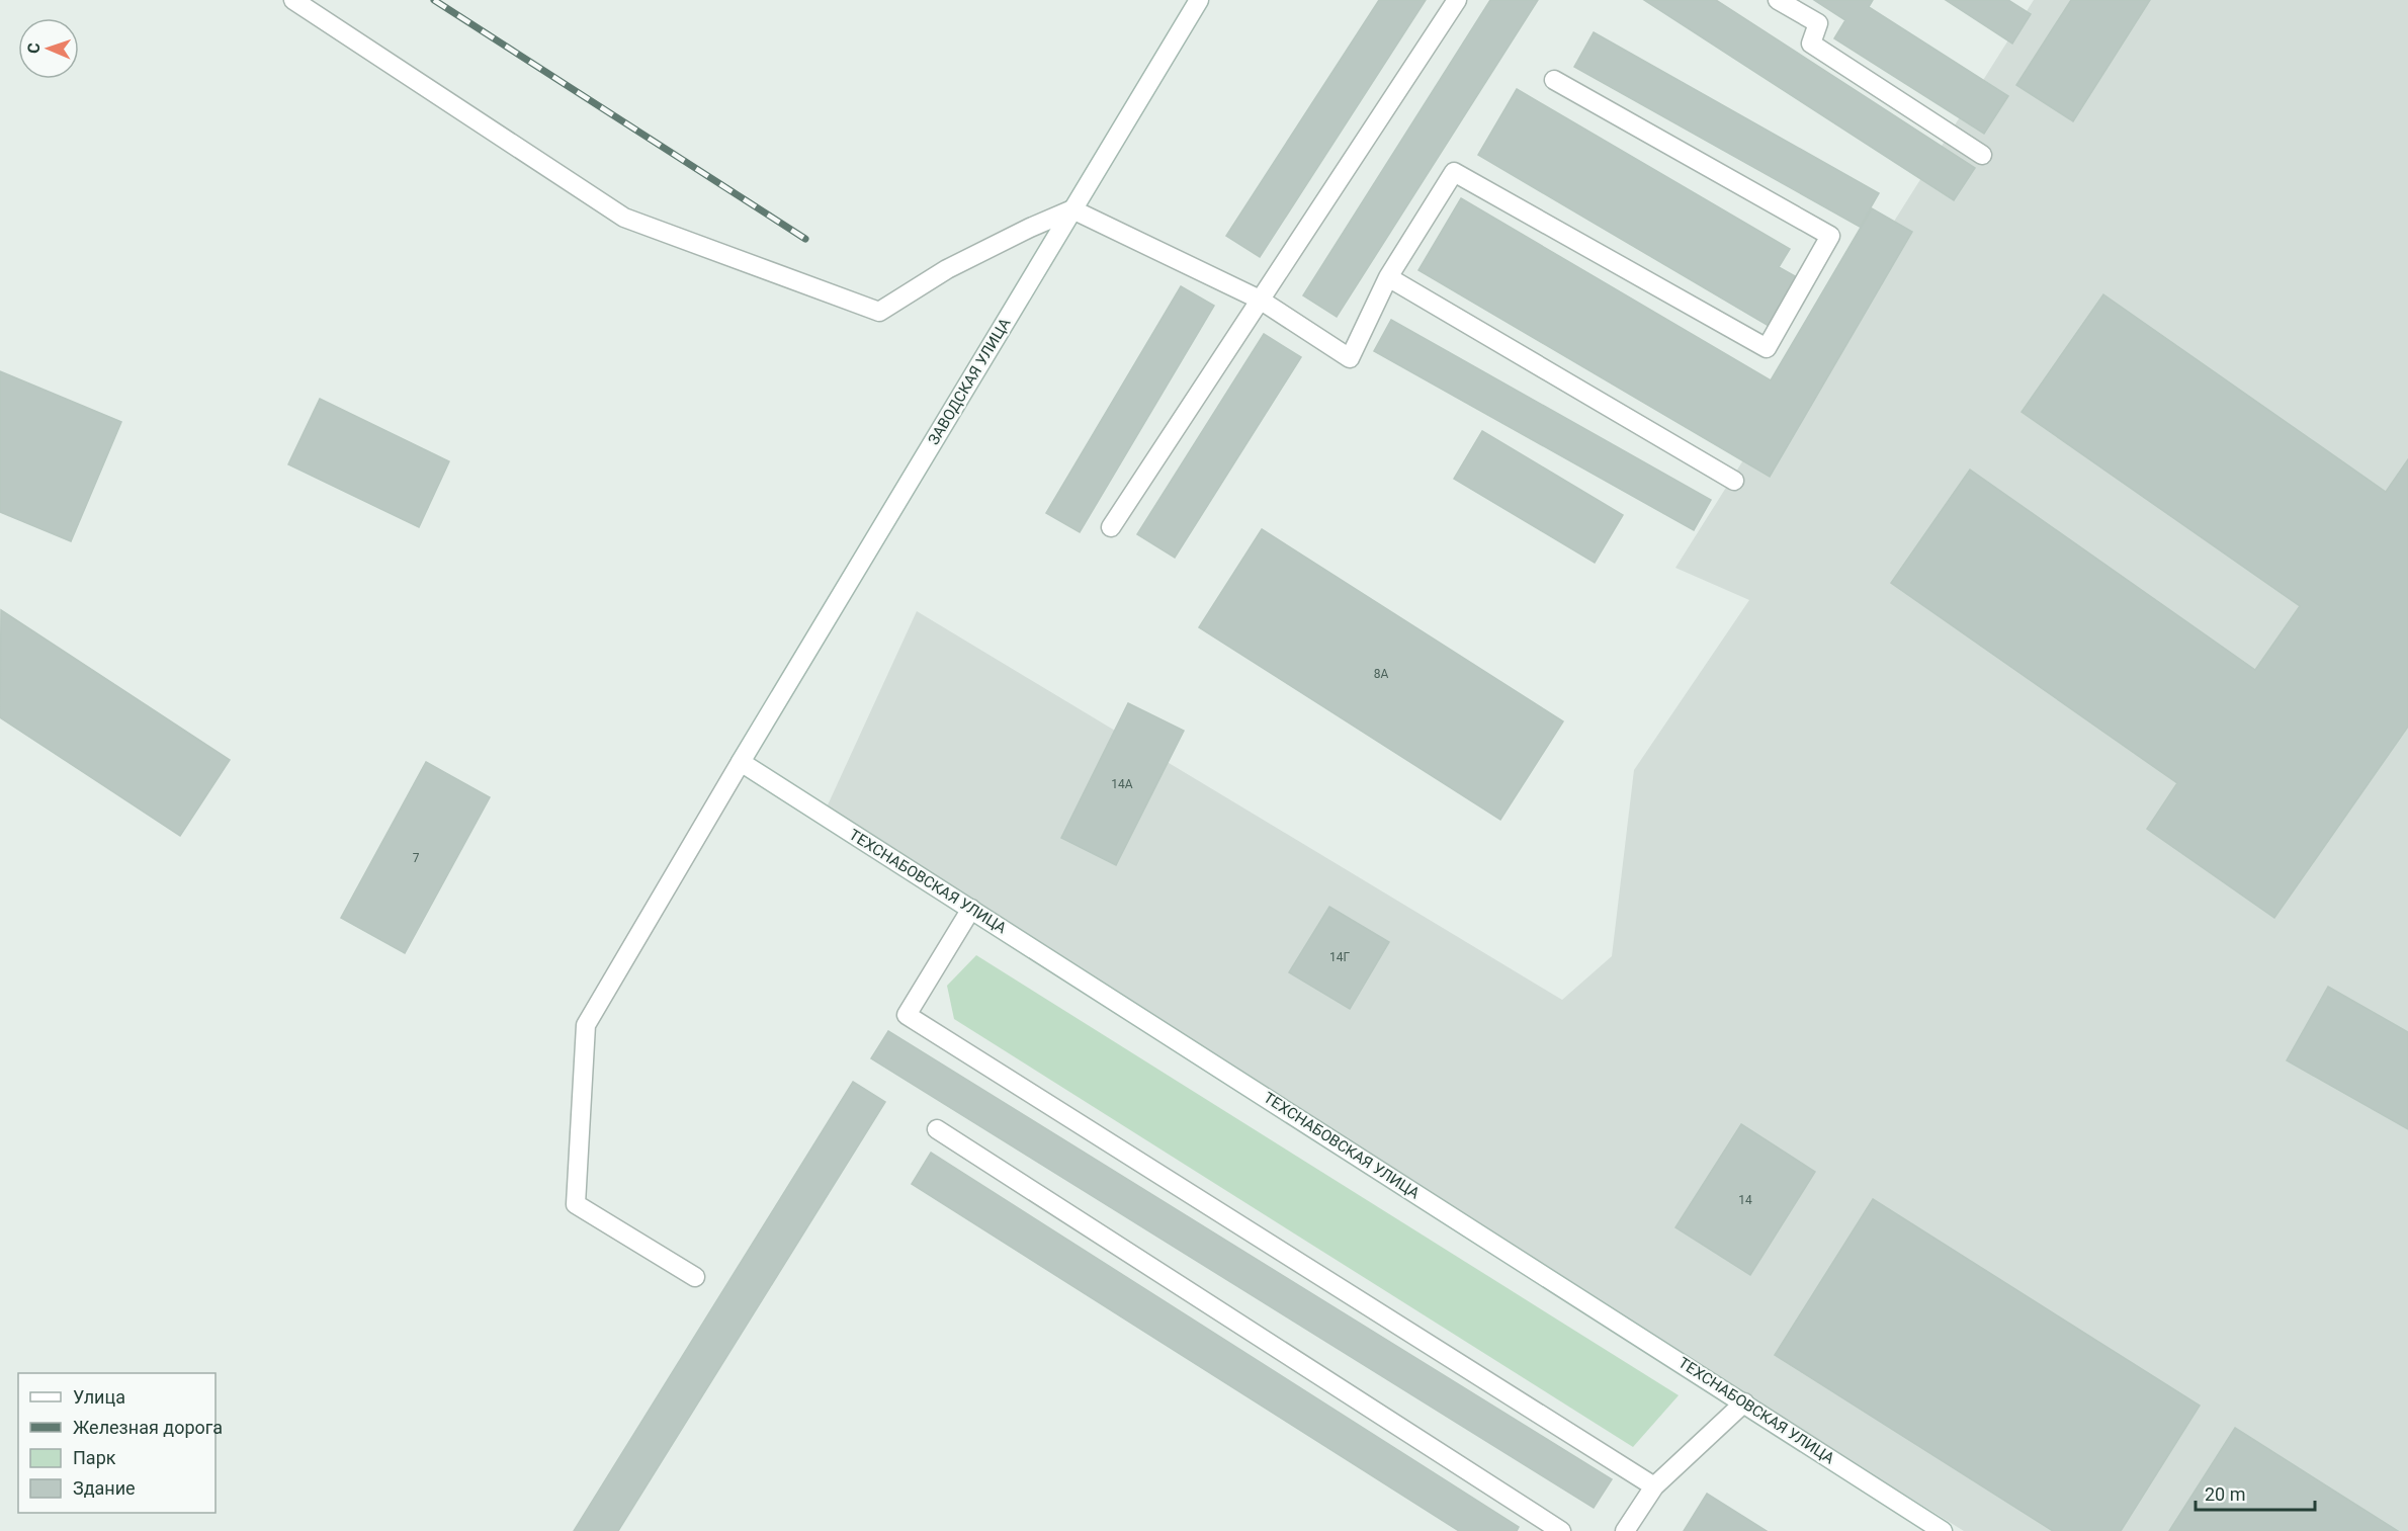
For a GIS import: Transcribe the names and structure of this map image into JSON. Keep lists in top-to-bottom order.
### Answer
{
  "streets": {
    "street": ["ЗАВОДСКАЯ УЛИЦА", "ТЕХСНАБОВСКАЯ УЛИЦА"]
  },
  "crossings": [
    ["ЗАВОДСКАЯ УЛИЦА", "ТЕХСНАБОВСКАЯ УЛИЦА"]
  ],
  "house_numbers": [
    "8А",
    "14А",
    "7",
    "14Г",
    "14"
  ],
  "legend": [
    "Улица",
    "Железная дорога",
    "Парк",
    "Здание"
  ],
  "scale_bar": "20 m",
  "north": "left"
}
